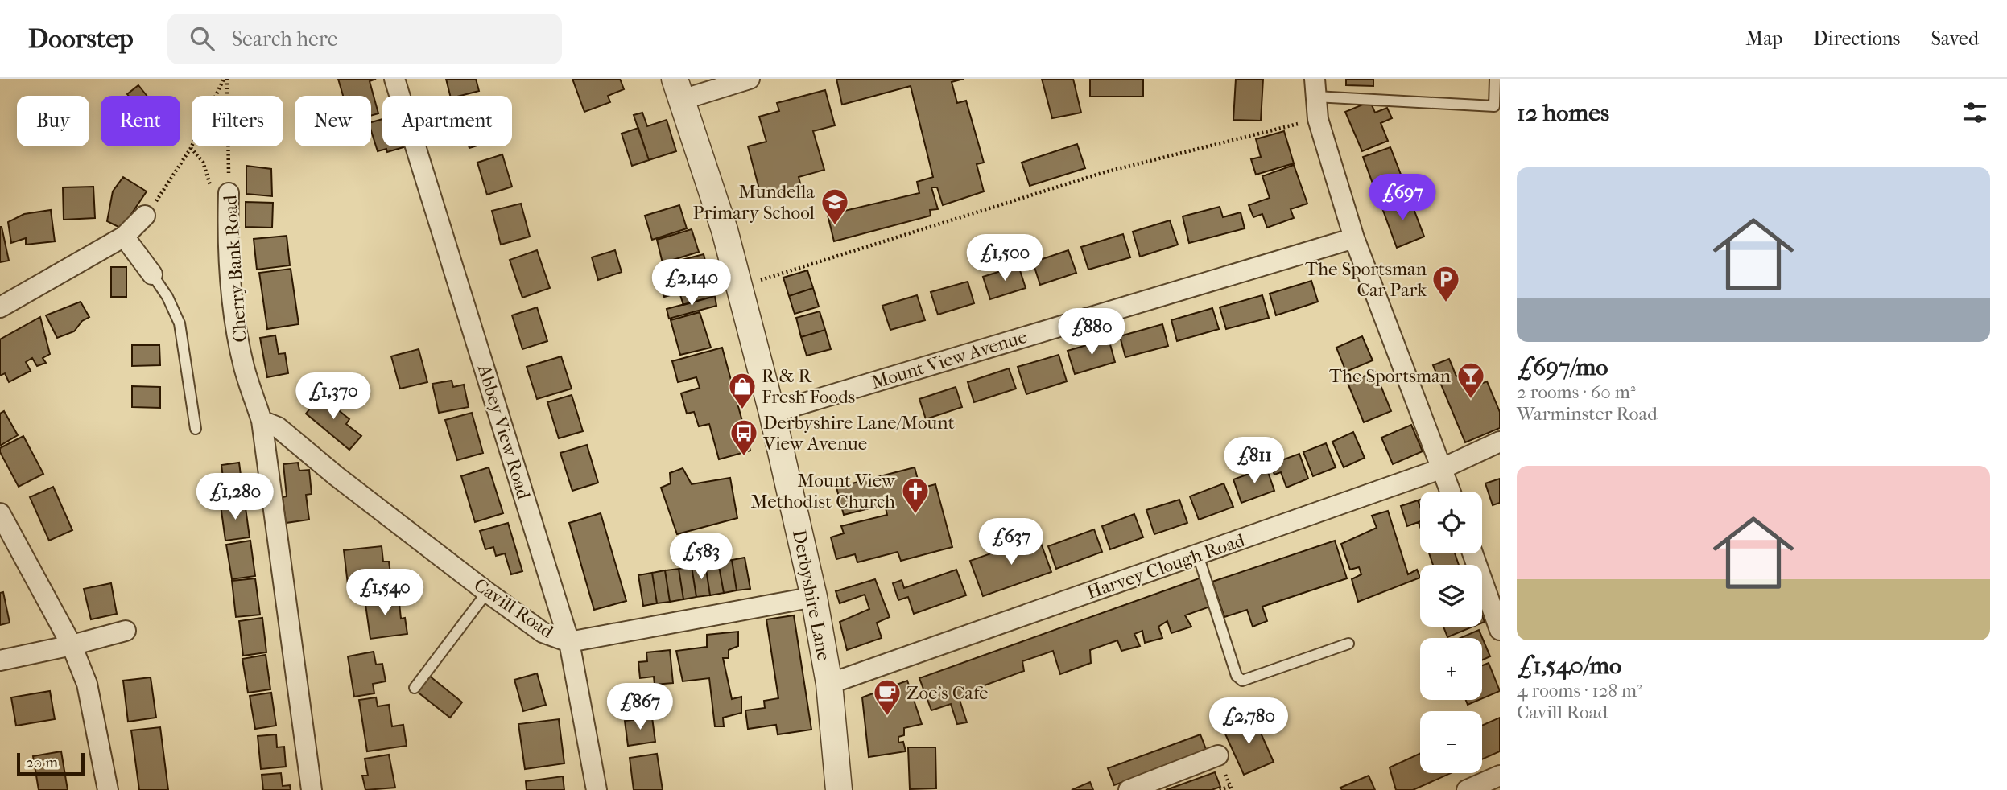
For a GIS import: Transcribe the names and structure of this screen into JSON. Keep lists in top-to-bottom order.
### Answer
{
  "streets": {
    "street": [
      "Cherry Bank Road",
      "Mount View Avenue",
      "Abbey View Road",
      "Harvey Clough Road",
      "Derbyshire Lane",
      "Cavill Road"
    ]
  },
  "crossings": [
    ["Cherry Bank Road", "Cavill Road"],
    ["Mount View Avenue", "Derbyshire Lane"],
    ["Abbey View Road", "Cavill Road"],
    ["Harvey Clough Road", "Derbyshire Lane"],
    ["Derbyshire Lane", "Cavill Road"]
  ],
  "places": {
    "school or university": ["Mundella Primary School"],
    "parking": ["The Sportsman Car Park"],
    "bar": ["The Sportsman"],
    "shop": ["R & R Fresh Foods"],
    "bus stop": ["Derbyshire Lane/Mount View Avenue"],
    "church": ["Mount View Methodist Church"],
    "cafe": ["Zoe's Cafe"]
  },
  "scale_bar": "20 m",
  "page": {
    "header": "Doorstep",
    "search": "Search here",
    "nav": ["Map", "Directions", "Saved"],
    "heading": "12 homes",
    "chip": [
      "Buy",
      "Rent",
      "Filters",
      "New",
      "Apartment"
    ],
    "list": [
      {
        "name": "£697/mo",
        "note": "2 rooms · 60 m² · Warminster Road"
      },
      {
        "name": "£1,540/mo",
        "note": "4 rooms · 128 m² · Cavill Road"
      }
    ],
    "price": [
      "£697",
      "£1,500",
      "£2,140",
      "£880",
      "£1,370",
      "£811",
      "£1,280",
      "£637",
      "£583",
      "£1,540",
      "£867",
      "£2,780"
    ],
    "map_buttons": ["+", "−"],
    "scale": "20 m"
  }
}
